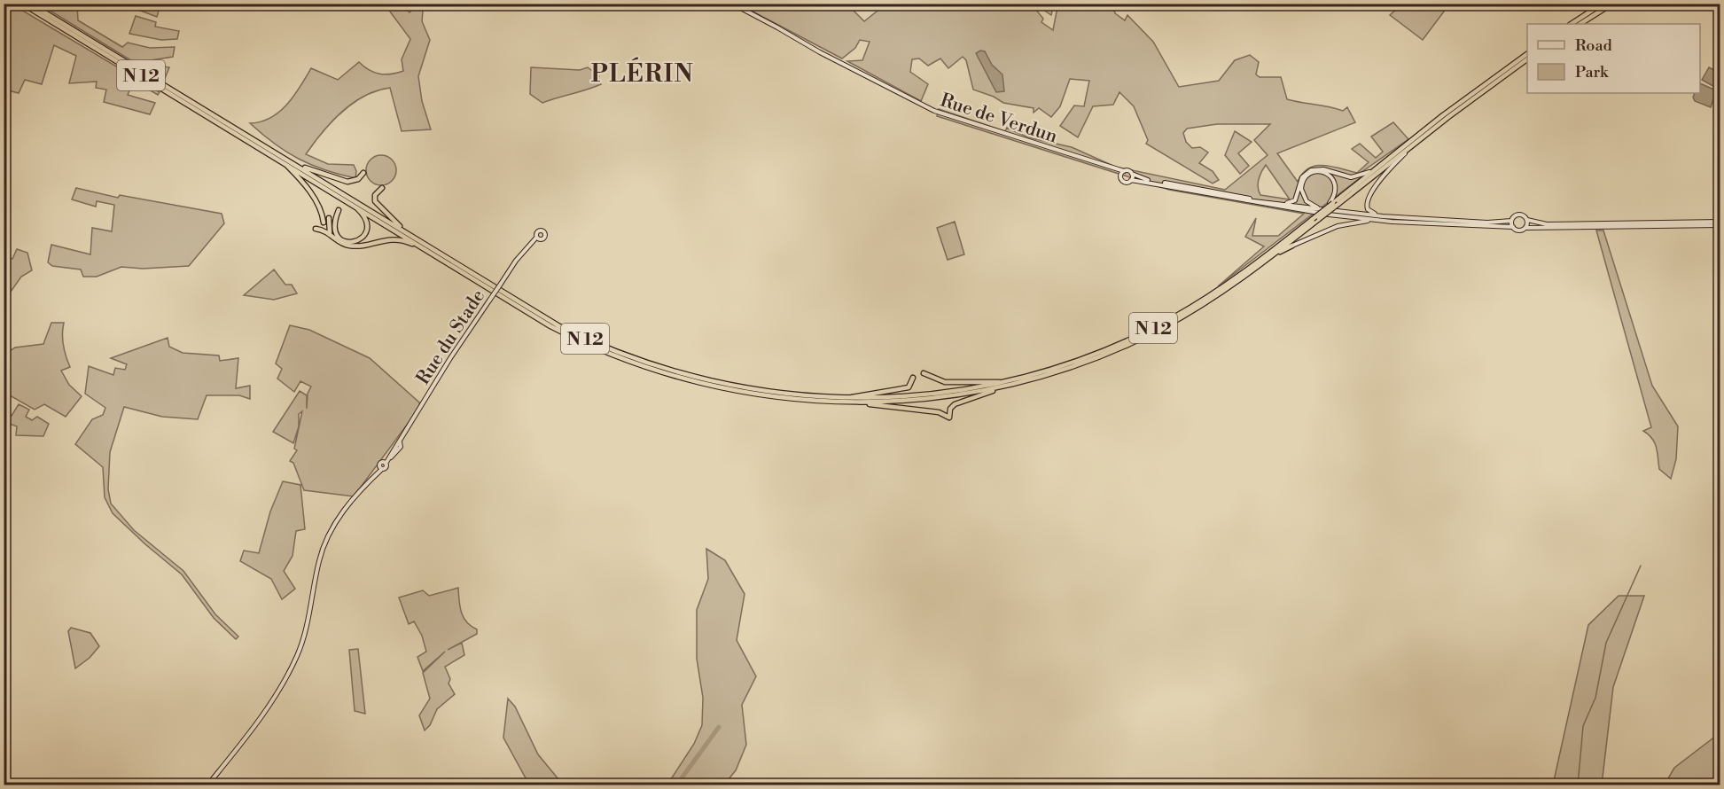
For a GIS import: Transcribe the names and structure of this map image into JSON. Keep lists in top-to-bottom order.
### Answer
{
  "streets": {
    "highway": ["N 12"],
    "main road": ["Rue de Verdun", "Rue du Stade"]
  },
  "districts": ["PLÉRIN"],
  "legend": ["Road", "Park"]
}
